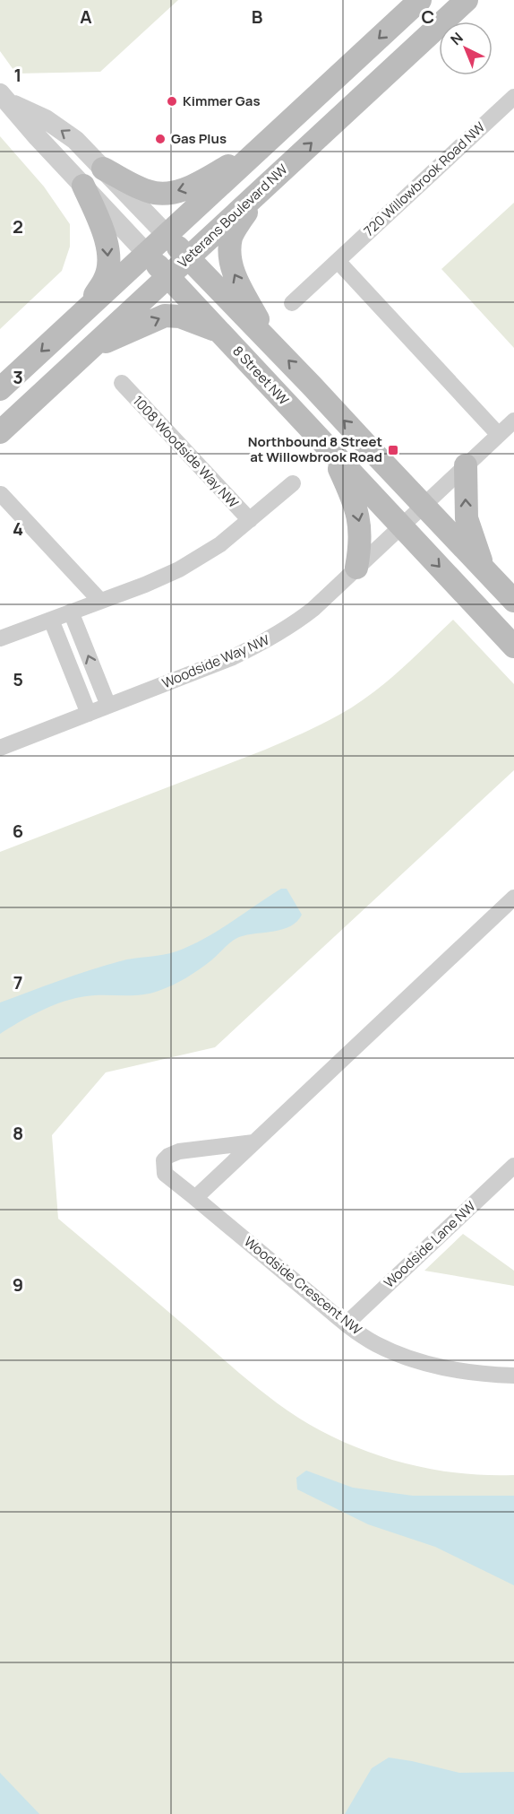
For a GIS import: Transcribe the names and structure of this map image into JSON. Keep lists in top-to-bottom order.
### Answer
{
  "streets": {
    "main road": ["Veterans Boulevard NW", "8 Street NW"],
    "street": [
      "720 Willowbrook Road NW",
      "1008 Woodside Way NW",
      "Woodside Way NW",
      "Woodside Lane NW",
      "Woodside Crescent NW"
    ]
  },
  "crossings": [
    ["Veterans Boulevard NW", "8 Street NW"],
    ["8 Street NW", "Woodside Way NW"],
    ["Woodside Lane NW", "Woodside Crescent NW"]
  ],
  "places": {
    "other": ["Kimmer Gas", "Gas Plus"],
    "transit": ["Northbound 8 Street at Willowbrook Road"]
  },
  "north": "top left",
  "grid": {
    "columns": ["A", "B", "C"],
    "rows": [
      "1",
      "2",
      "3",
      "4",
      "5",
      "6",
      "7",
      "8",
      "9"
    ]
  }
}
